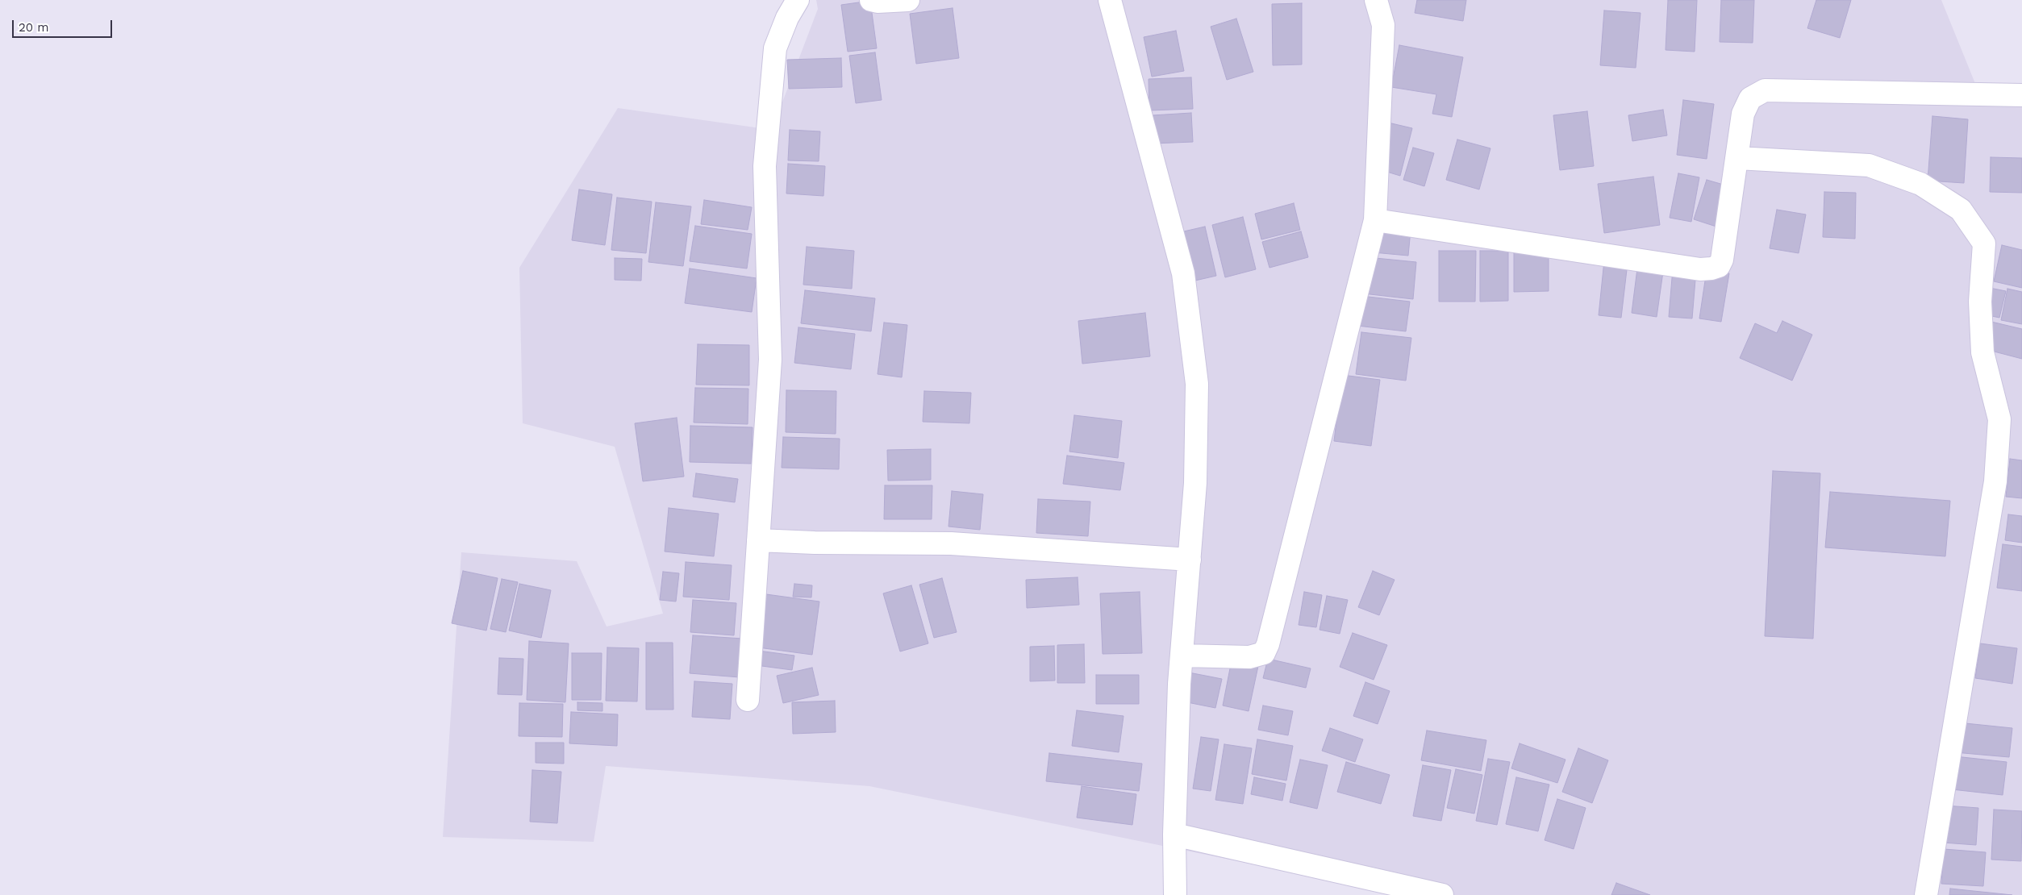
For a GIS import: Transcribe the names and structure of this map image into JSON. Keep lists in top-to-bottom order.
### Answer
{
  "scale_bar": "20 m"
}
